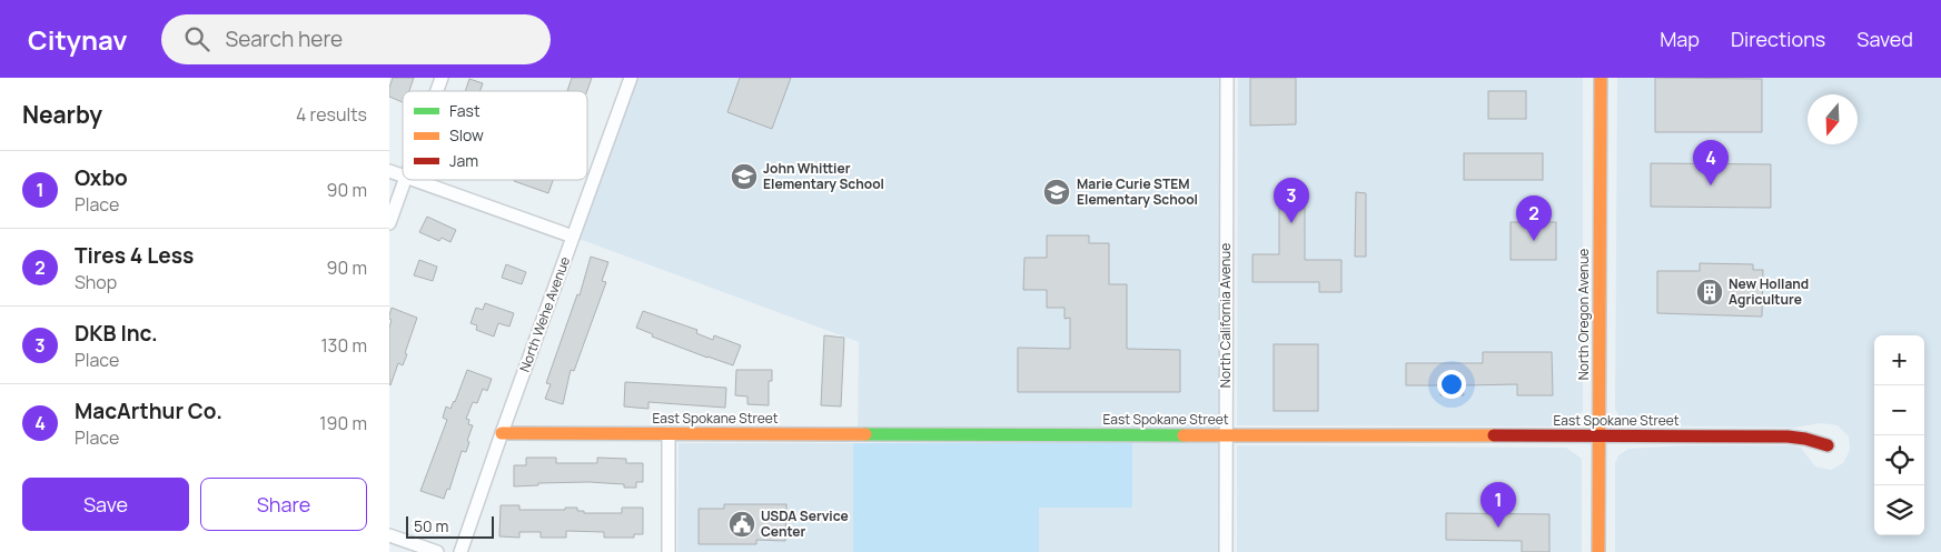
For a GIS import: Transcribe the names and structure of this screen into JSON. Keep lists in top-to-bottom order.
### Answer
{
  "streets": {
    "street": [
      "North Wehe Avenue",
      "North Oregon Avenue",
      "North California Avenue",
      "East Spokane Street"
    ]
  },
  "crossings": [
    ["North Wehe Avenue", "East Spokane Street"],
    ["North Oregon Avenue", "East Spokane Street"],
    ["North California Avenue", "East Spokane Street"]
  ],
  "places": {
    "school or university": ["John Whittier Elementary School", "Marie Curie STEM Elementary School"],
    "building": ["New Holland Agriculture"],
    "public building": ["USDA Service Center"]
  },
  "legend": ["Fast", "Slow", "Jam"],
  "scale_bar": "50 m",
  "north": "bottom",
  "page": {
    "header": "Citynav",
    "search": "Search here",
    "nav": ["Map", "Directions", "Saved"],
    "heading": ["Nearby", "4 results"],
    "pins": [
      "4",
      "3",
      "2",
      "1"
    ],
    "list": [
      {
        "mark": "1",
        "name": "Oxbo",
        "note": "Place",
        "value": "90 m"
      },
      {
        "mark": "2",
        "name": "Tires 4 Less",
        "note": "Shop",
        "value": "90 m"
      },
      {
        "mark": "3",
        "name": "DKB Inc.",
        "note": "Place",
        "value": "130 m"
      },
      {
        "mark": "4",
        "name": "MacArthur Co.",
        "note": "Place",
        "value": "190 m"
      }
    ],
    "map_buttons": ["+", "−"],
    "buttons": ["Save", "Share"],
    "scale": "50 m"
  }
}
